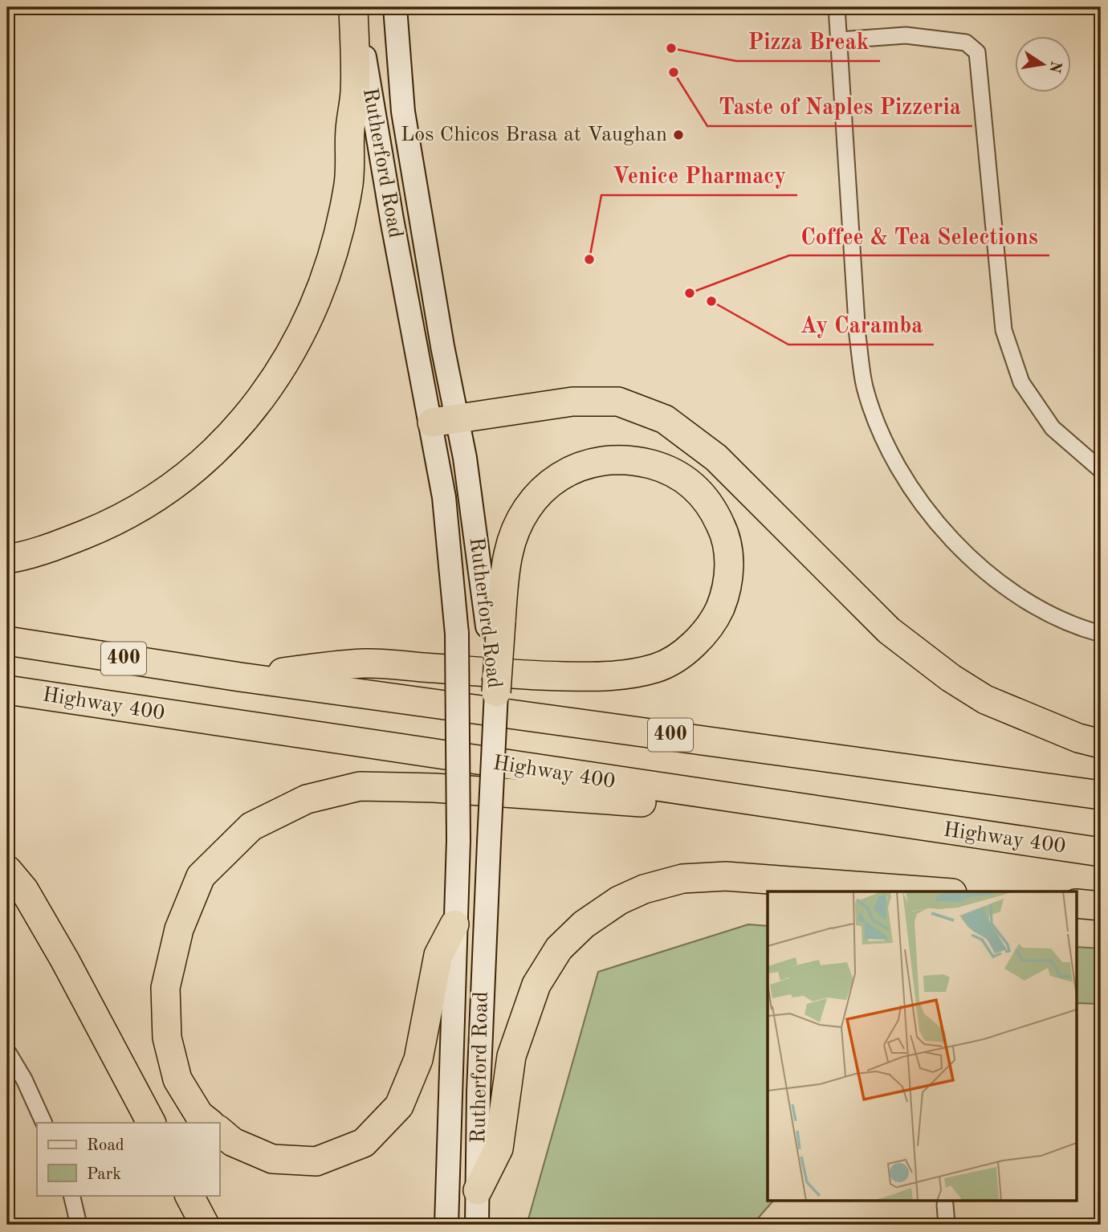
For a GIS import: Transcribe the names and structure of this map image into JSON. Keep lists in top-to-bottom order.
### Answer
{
  "streets": {
    "highway": ["400", "Highway 400"],
    "main road": ["Rutherford Road"]
  },
  "places": [
    "Pizza Break",
    "Taste of Naples Pizzeria",
    "Los Chicos Brasa at Vaughan",
    "Venice Pharmacy",
    "Coffee & Tea Selections",
    "Ay Caramba"
  ],
  "legend": ["Road", "Park"],
  "north": "right"
}
